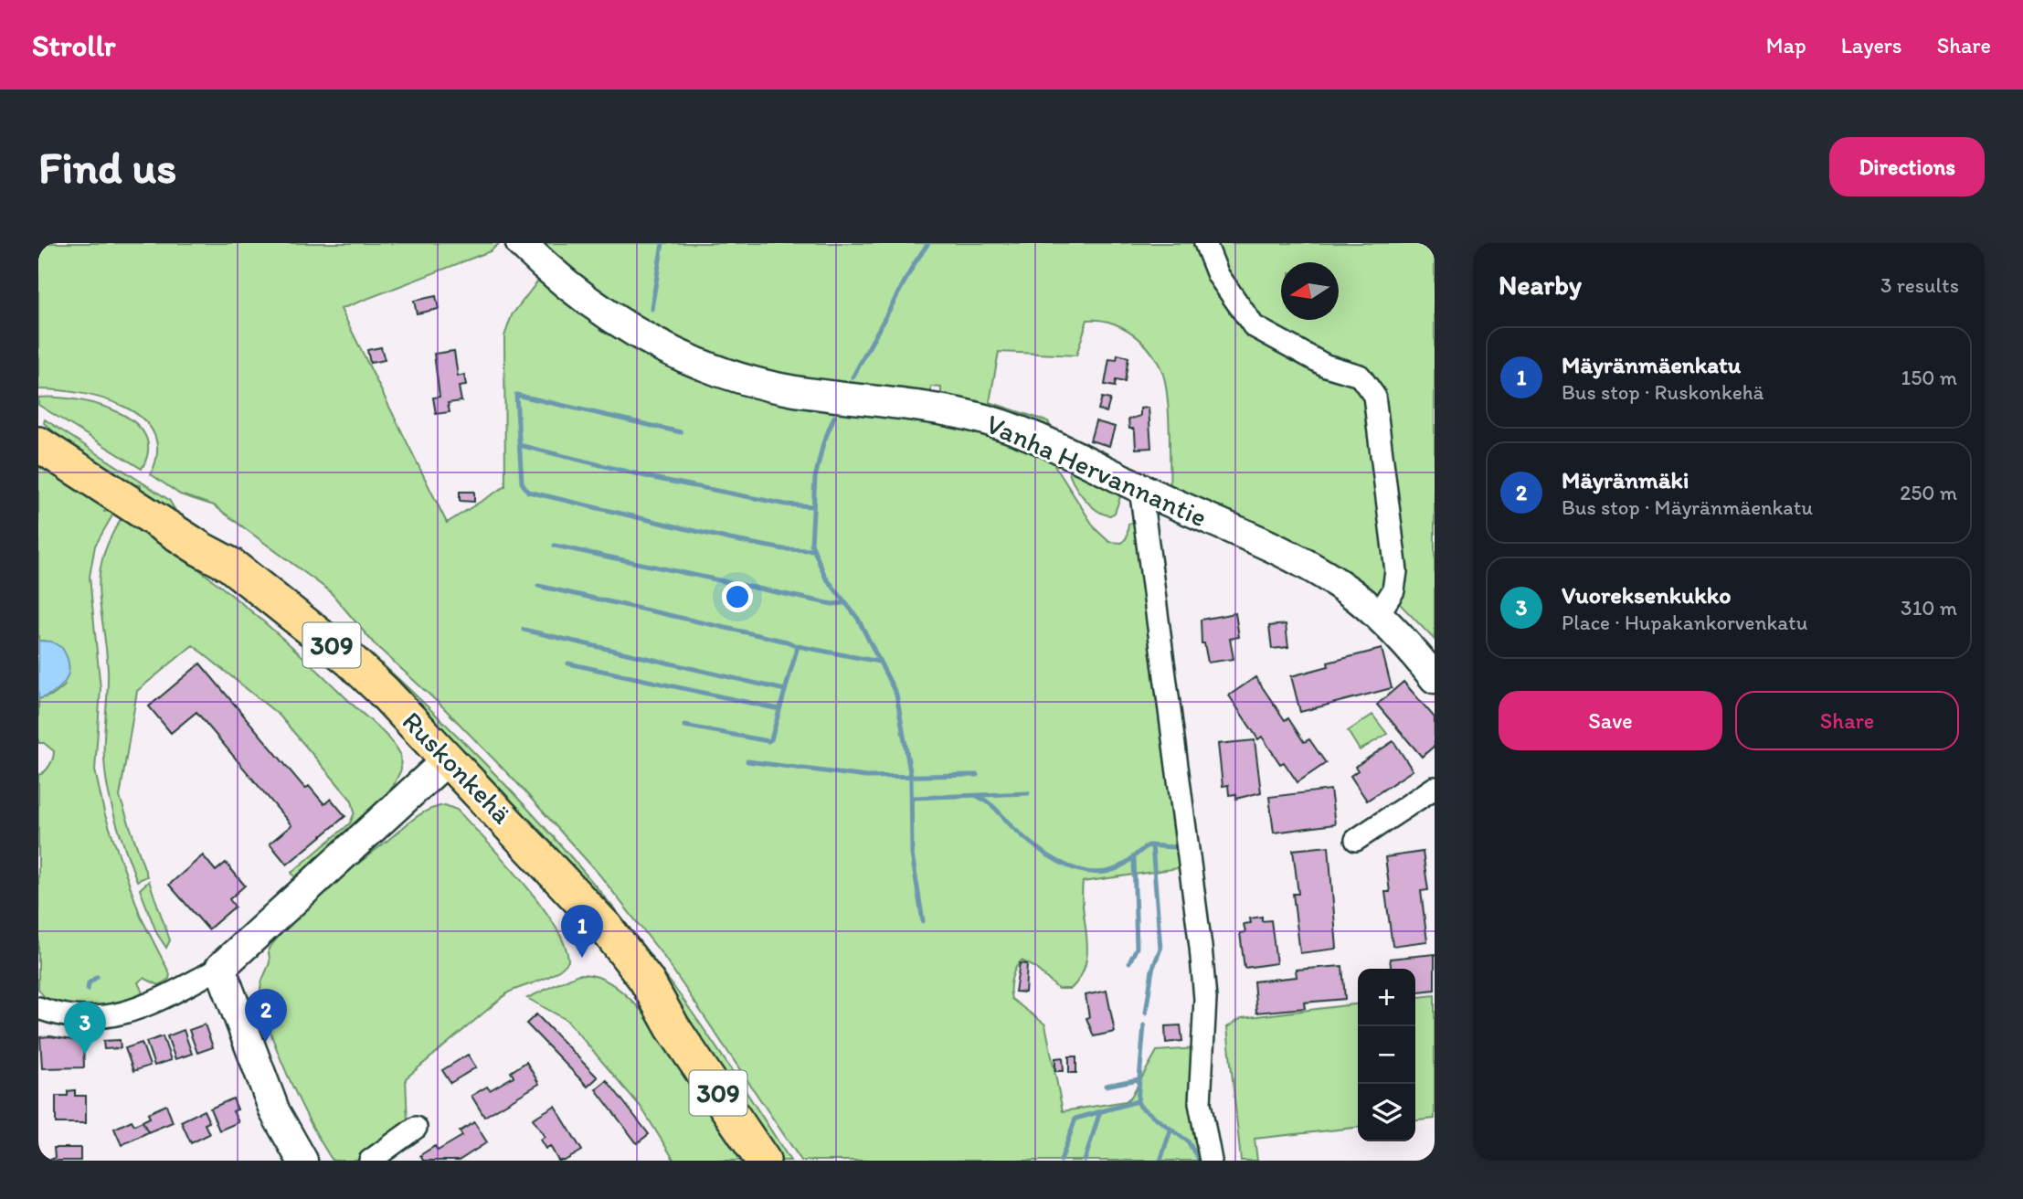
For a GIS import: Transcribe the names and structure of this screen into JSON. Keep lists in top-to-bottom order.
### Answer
{
  "streets": {
    "main road": ["309", "Ruskonkehä"],
    "street": ["Vanha Hervannantie"]
  },
  "north": "left",
  "page": {
    "header": "Strollr",
    "nav": ["Map", "Layers", "Share"],
    "buttons": [
      "Directions",
      ["Save", "Share"]
    ],
    "title": "Find us",
    "heading": ["Nearby", "3 results"],
    "list": [
      {
        "mark": "1",
        "name": "Mäyränmäenkatu",
        "note": "Bus stop · Ruskonkehä",
        "value": "150 m"
      },
      {
        "mark": "2",
        "name": "Mäyränmäki",
        "note": "Bus stop · Mäyränmäenkatu",
        "value": "250 m"
      },
      {
        "mark": "3",
        "name": "Vuoreksenkukko",
        "note": "Place · Hupakankorvenkatu",
        "value": "310 m"
      }
    ],
    "pins": ["1", "2", "3"],
    "map_buttons": ["+", "−"]
  }
}
